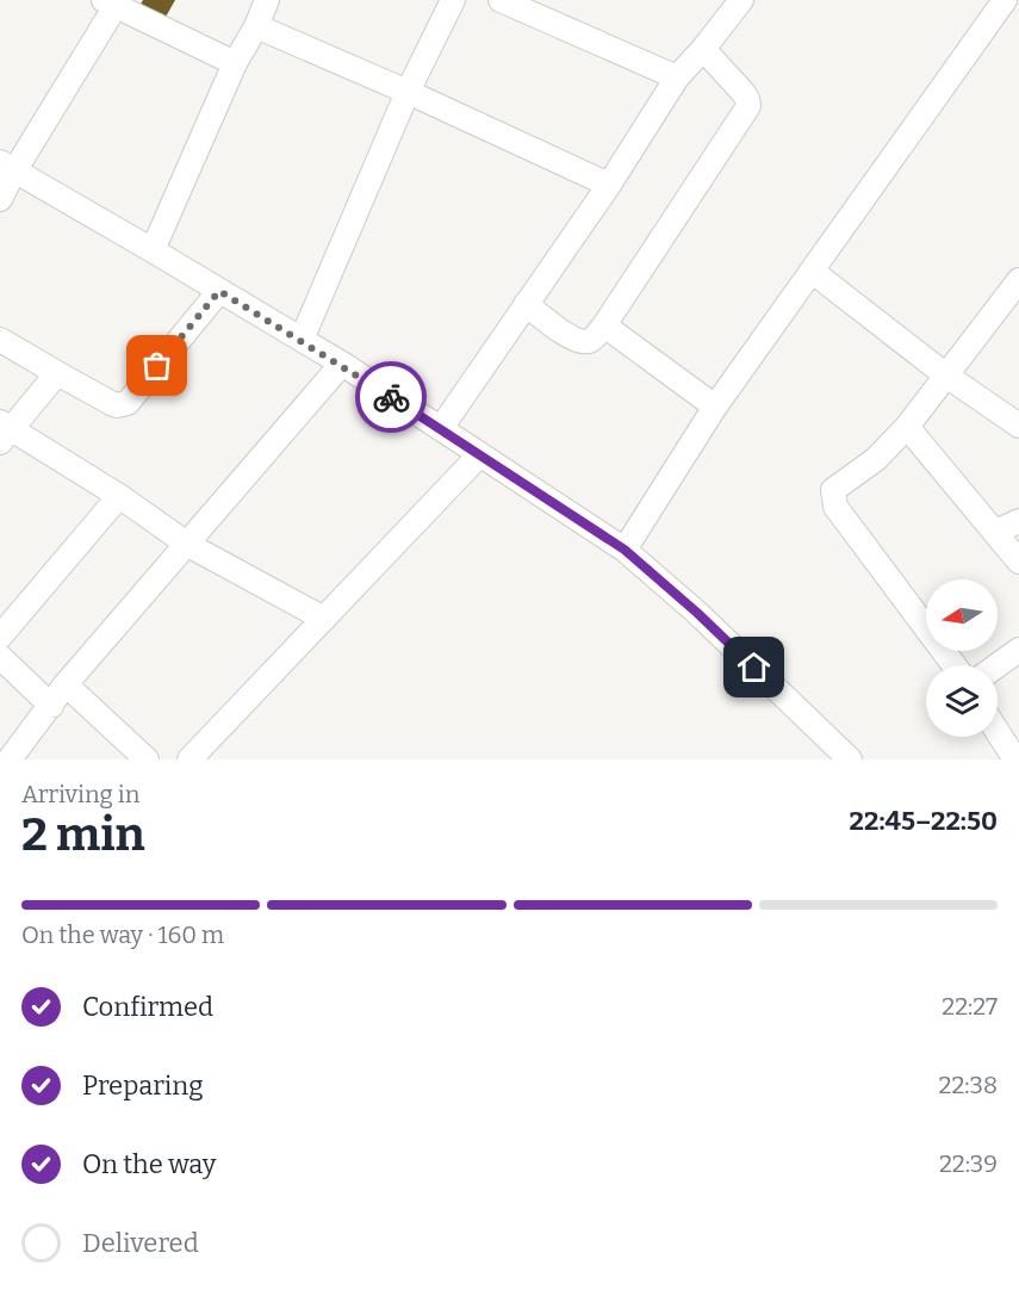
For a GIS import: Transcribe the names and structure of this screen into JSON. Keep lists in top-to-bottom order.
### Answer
{
  "north": "left",
  "page": {
    "heading": ["2 min", "Arriving in", "22:45–22:50"],
    "bar": "On the way · 160 m",
    "list": [
      ["Confirmed", "22:27"],
      ["Preparing", "22:38"],
      ["On the way", "22:39"],
      "Delivered"
    ]
  }
}
